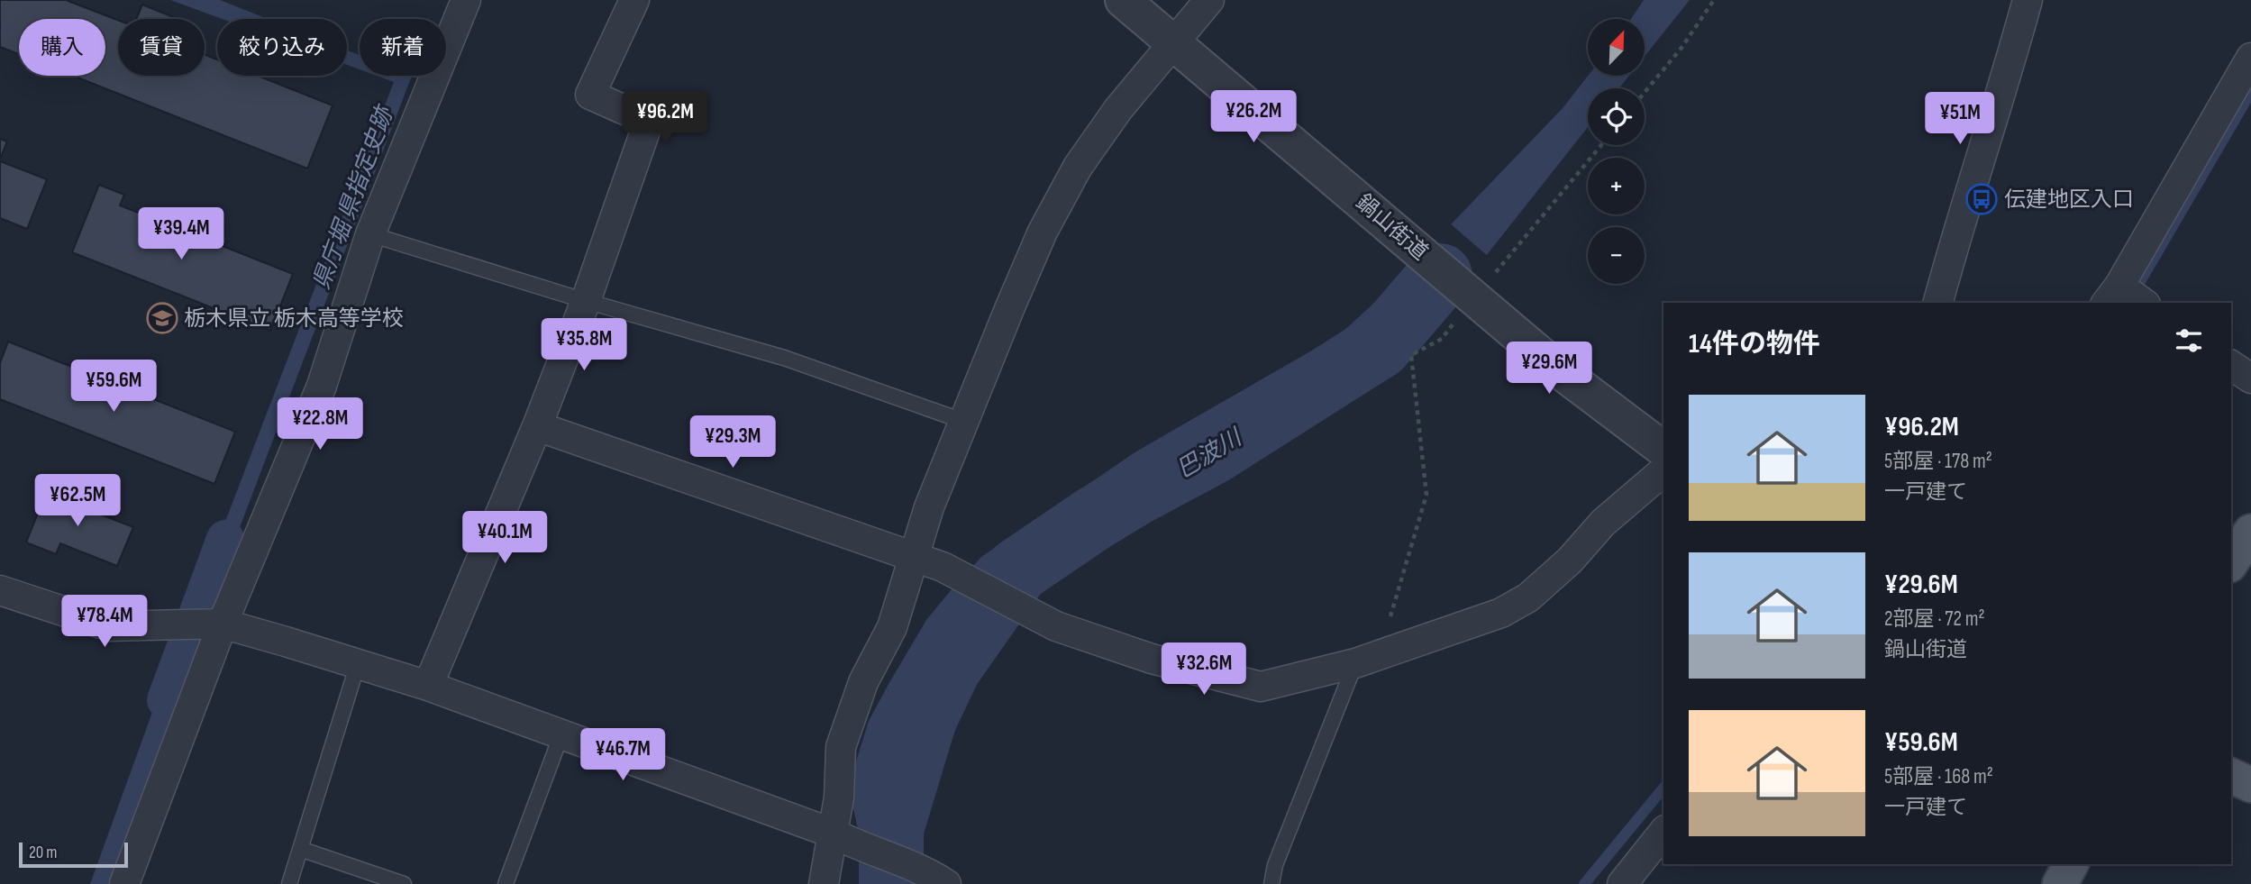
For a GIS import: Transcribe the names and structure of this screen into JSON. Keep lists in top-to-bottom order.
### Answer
{
  "streets": {
    "street": ["鍋山街道"]
  },
  "water": ["県庁堀 県指定史跡", "巴波川"],
  "places": {
    "bus stop": ["伝建地区入口"],
    "school or university": ["栃木県立 栃木高等学校"]
  },
  "scale_bar": "20 m",
  "north": "top right",
  "page": {
    "map_buttons": ["+", "−"],
    "chip": [
      "購入",
      "賃貸",
      "絞り込み",
      "新着"
    ],
    "price": [
      "¥26.2M",
      "¥96.2M",
      "¥51M",
      "¥39.4M",
      "¥35.8M",
      "¥29.6M",
      "¥59.6M",
      "¥22.8M",
      "¥29.3M",
      "¥62.5M",
      "¥40.1M",
      "¥78.4M",
      "¥32.6M",
      "¥46.7M"
    ],
    "heading": "14件の物件",
    "list": [
      {
        "name": "¥96.2M",
        "note": "5部屋 · 178 m² · 一戸建て"
      },
      {
        "name": "¥29.6M",
        "note": "2部屋 · 72 m² · 鍋山街道"
      },
      {
        "name": "¥59.6M",
        "note": "5部屋 · 168 m² · 一戸建て"
      }
    ],
    "scale": "20 m"
  }
}
